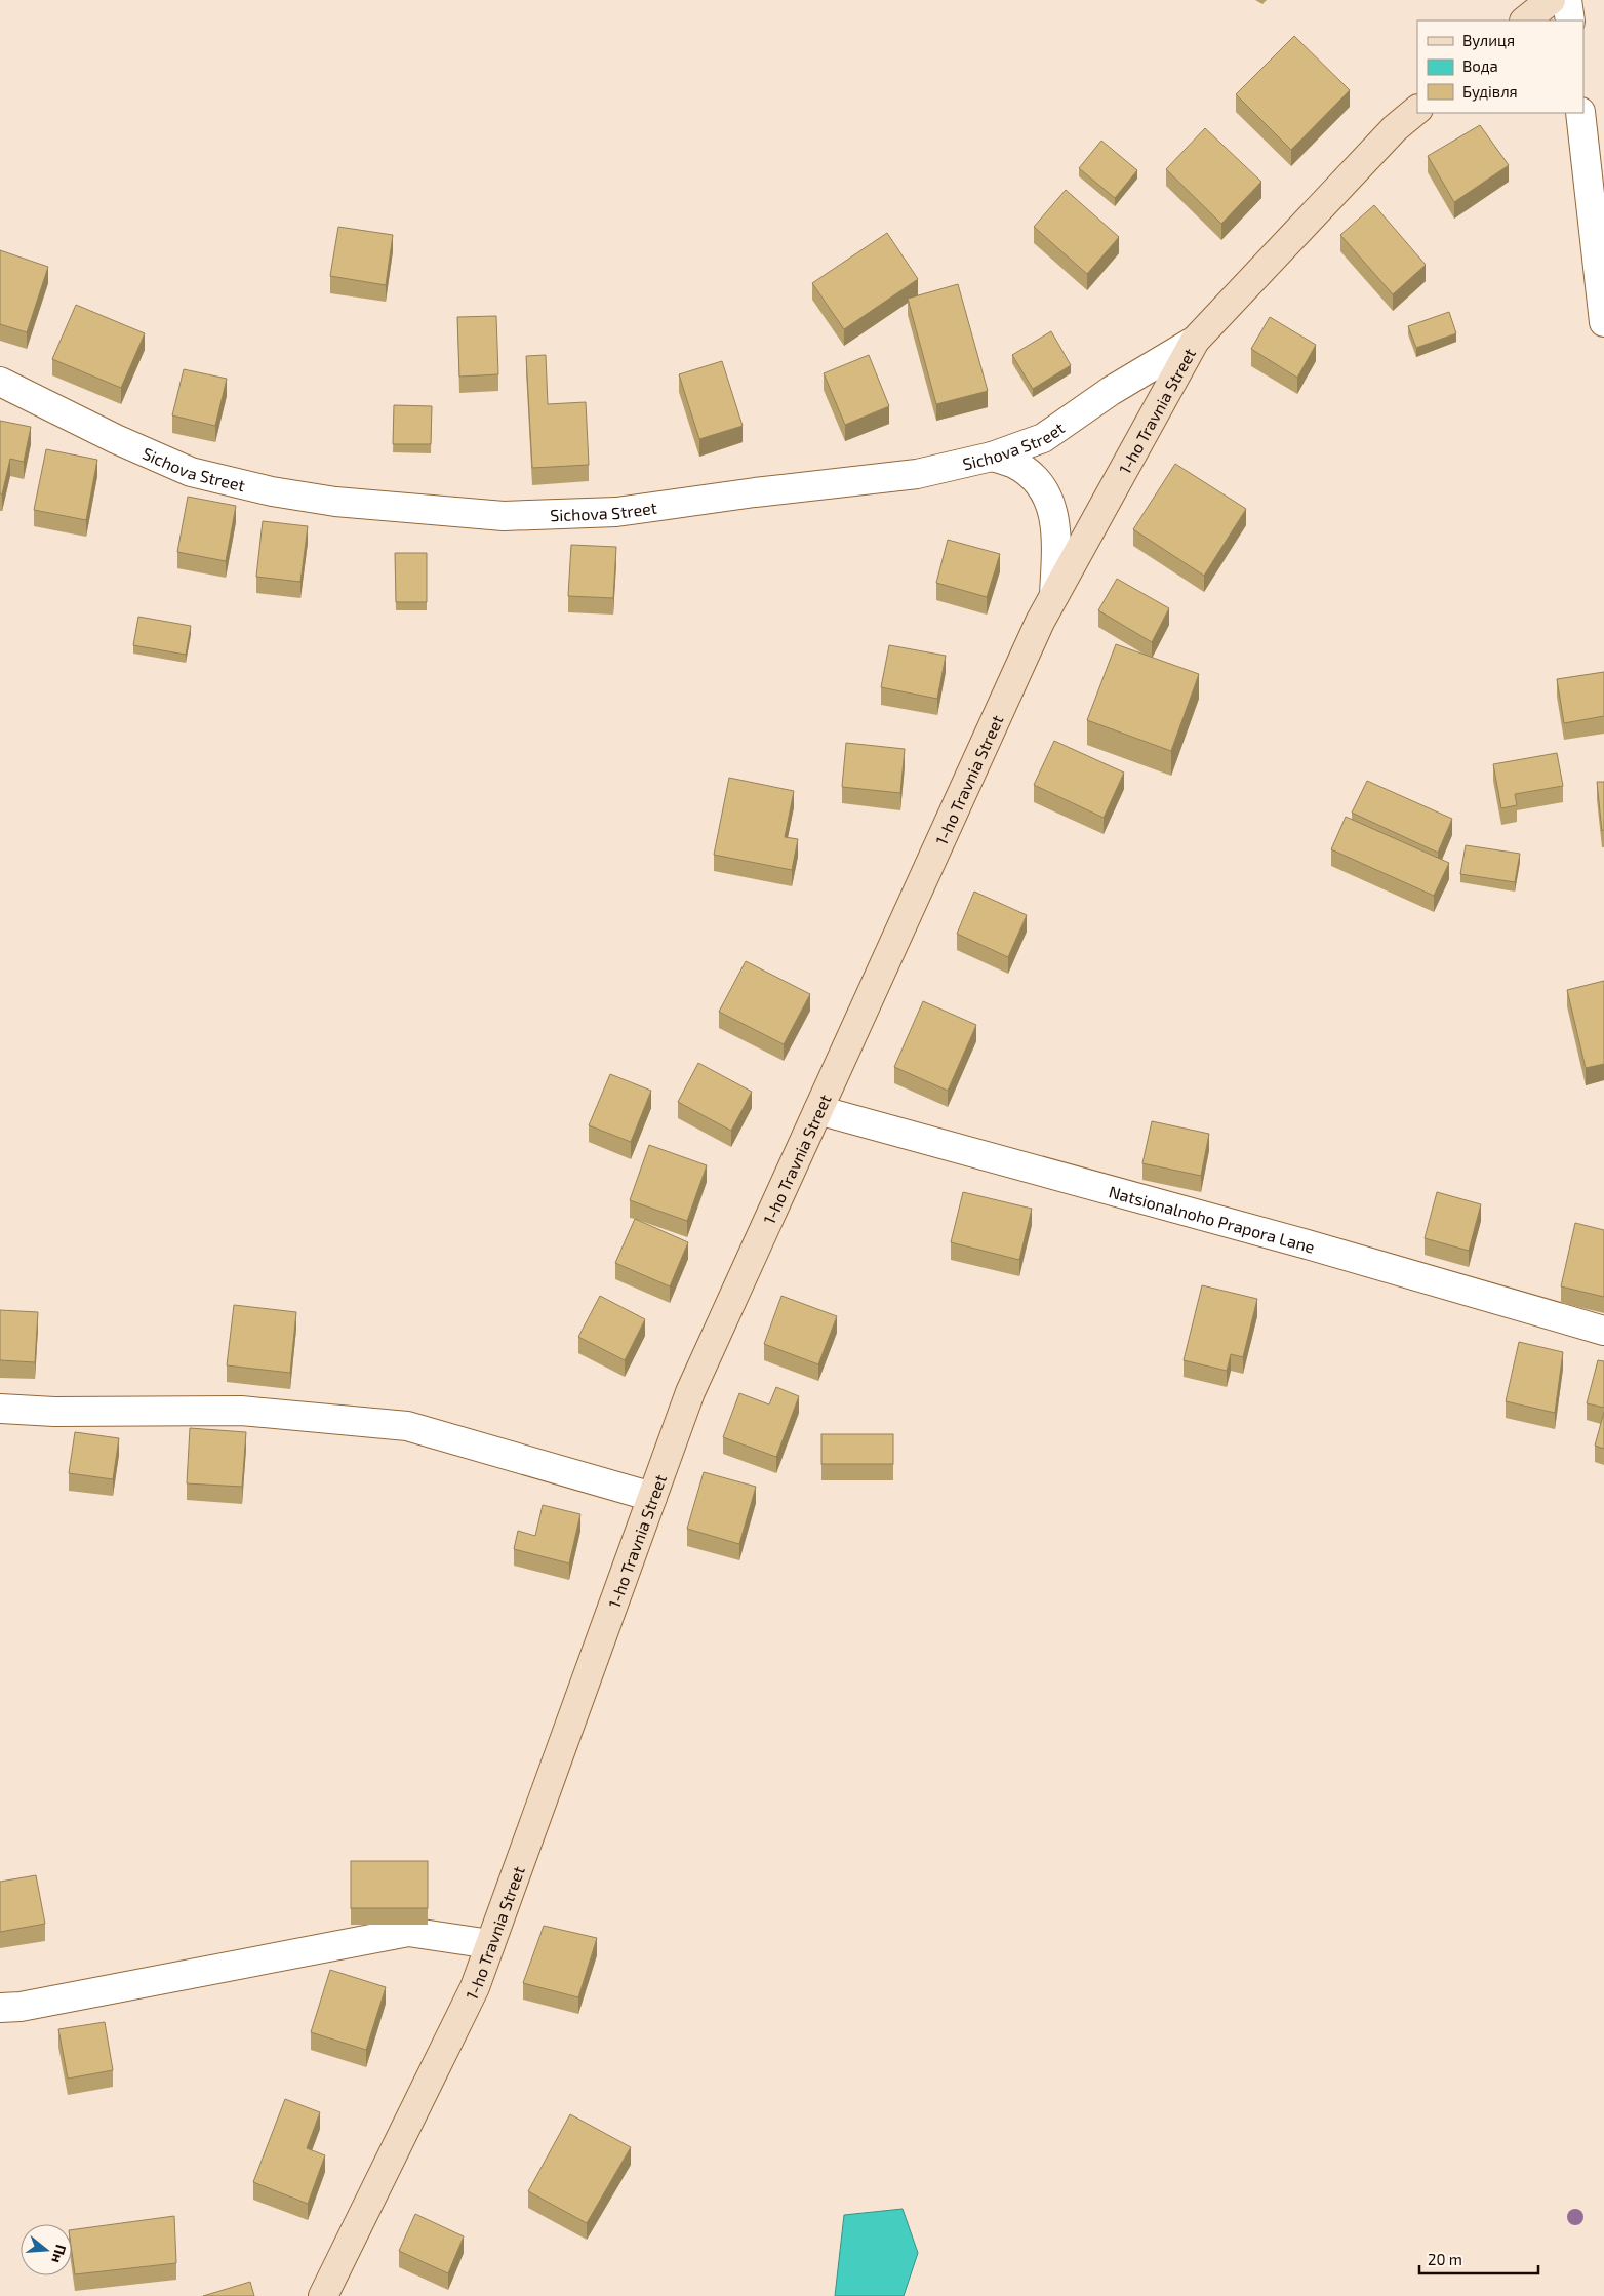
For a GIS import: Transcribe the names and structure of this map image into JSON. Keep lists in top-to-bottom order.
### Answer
{
  "streets": {
    "street": ["1-ho Travnia Street", "Sichova Street", "Natsionalnoho Prapora Lane"]
  },
  "crossings": [
    ["1-ho Travnia Street", "Sichova Street"],
    ["1-ho Travnia Street", "Natsionalnoho Prapora Lane"]
  ],
  "legend": ["Вулиця", "Вода", "Будівля"],
  "scale_bar": "20 m",
  "north": "right"
}
